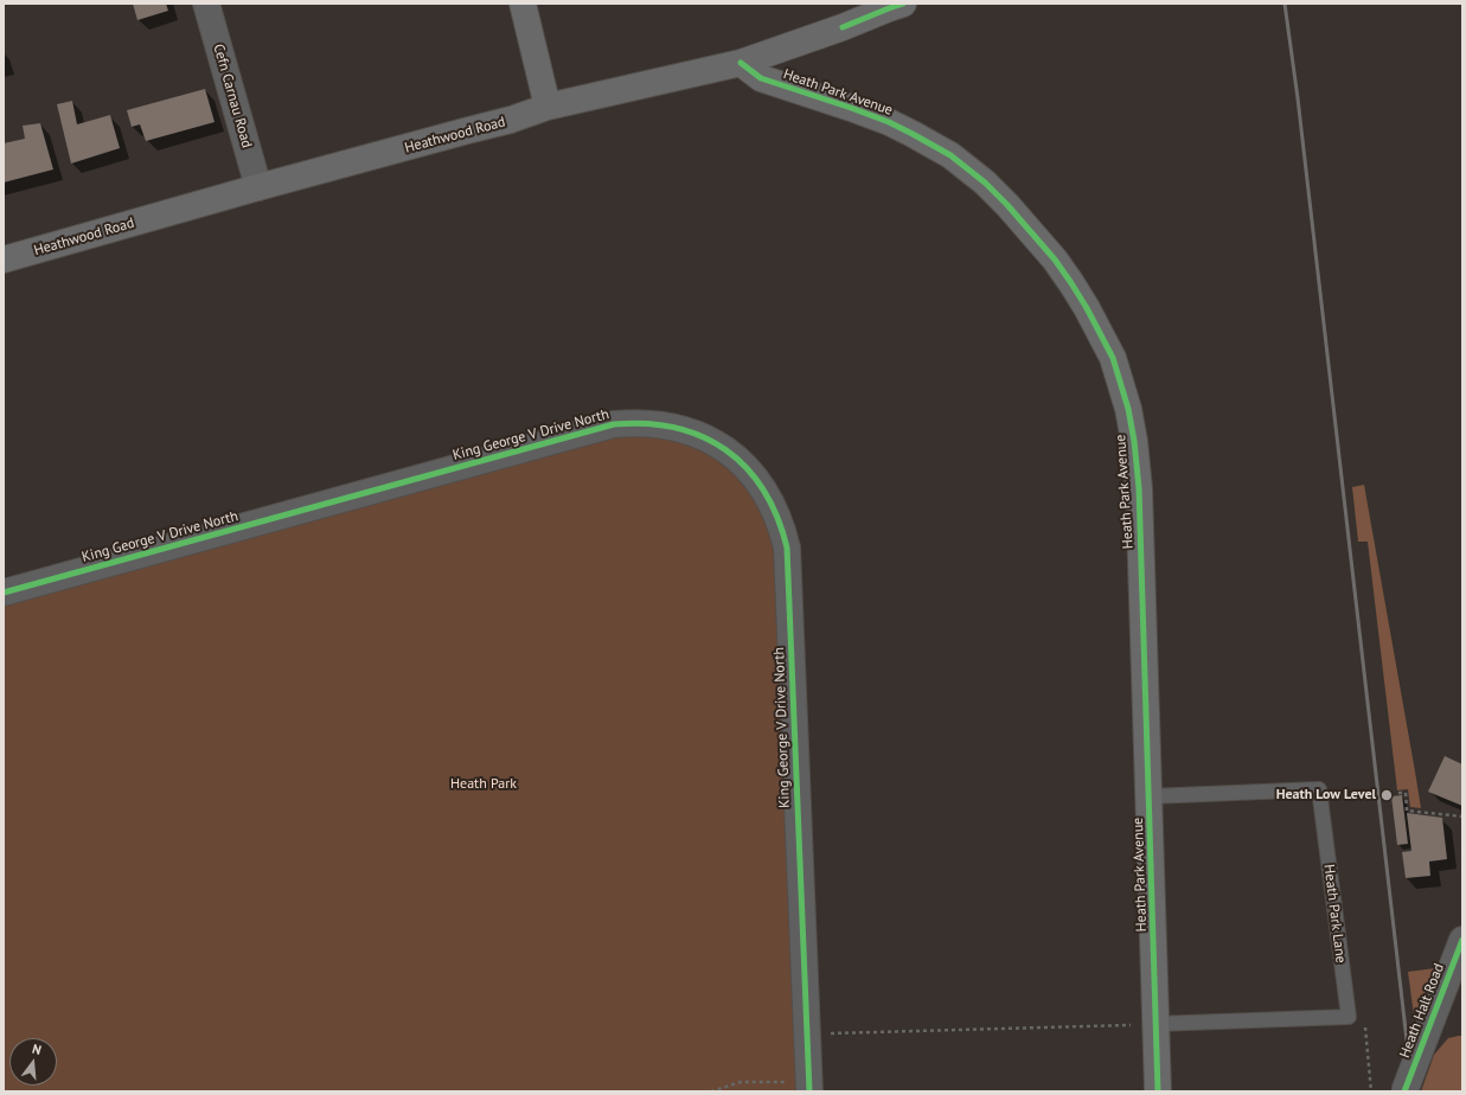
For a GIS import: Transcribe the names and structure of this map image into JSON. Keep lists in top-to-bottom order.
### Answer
{
  "streets": {
    "street": [
      "Heath Park Avenue",
      "Cefn Carnau Road",
      "Heathwood Road",
      "King George V Drive North",
      "Heath Halt Road"
    ],
    "lane": ["Heath Park Lane"]
  },
  "crossings": [
    ["Heath Park Avenue", "Heathwood Road"],
    ["Heath Park Avenue", "Heath Park Lane"],
    ["Cefn Carnau Road", "Heathwood Road"]
  ],
  "parks": ["Heath Park"],
  "places": ["Heath Low Level"],
  "north": "top"
}
